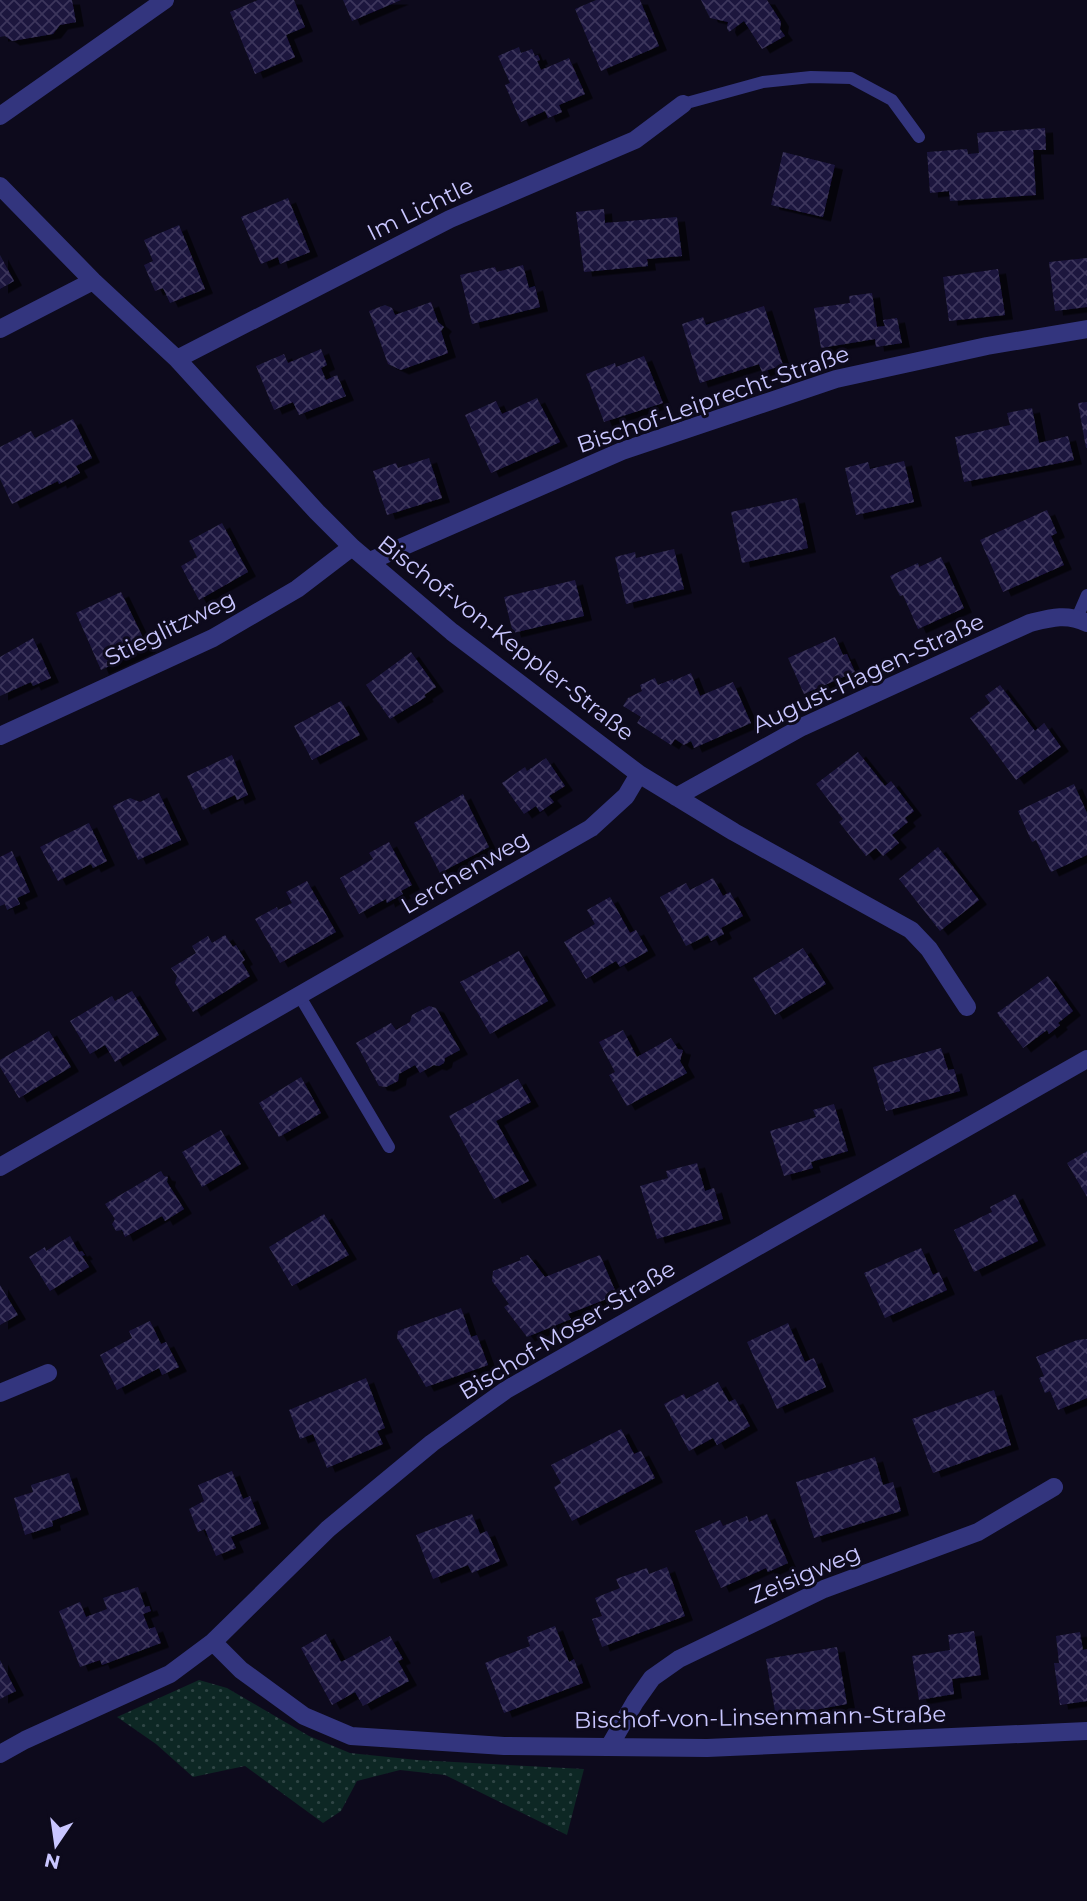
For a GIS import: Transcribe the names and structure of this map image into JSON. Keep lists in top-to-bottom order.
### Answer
{
  "streets": {
    "street": [
      "Im Lichtle",
      "Bischof-Leiprecht-Straße",
      "Stieglitzweg",
      "Bischof-von-Keppler-Straße",
      "August-Hagen-Straße",
      "Lerchenweg",
      "Bischof-Moser-Straße",
      "Zeisigweg",
      "Bischof-von-Linsenmann-Straße"
    ]
  },
  "crossings": [
    ["Im Lichtle", "Bischof-von-Keppler-Straße"],
    ["Bischof-Leiprecht-Straße", "Bischof-von-Keppler-Straße"],
    ["Stieglitzweg", "Bischof-von-Keppler-Straße"],
    ["Bischof-von-Keppler-Straße", "August-Hagen-Straße"],
    ["Bischof-von-Keppler-Straße", "Lerchenweg"],
    ["Bischof-Moser-Straße", "Bischof-von-Linsenmann-Straße"],
    ["Zeisigweg", "Bischof-von-Linsenmann-Straße"]
  ],
  "north": "bottom"
}
